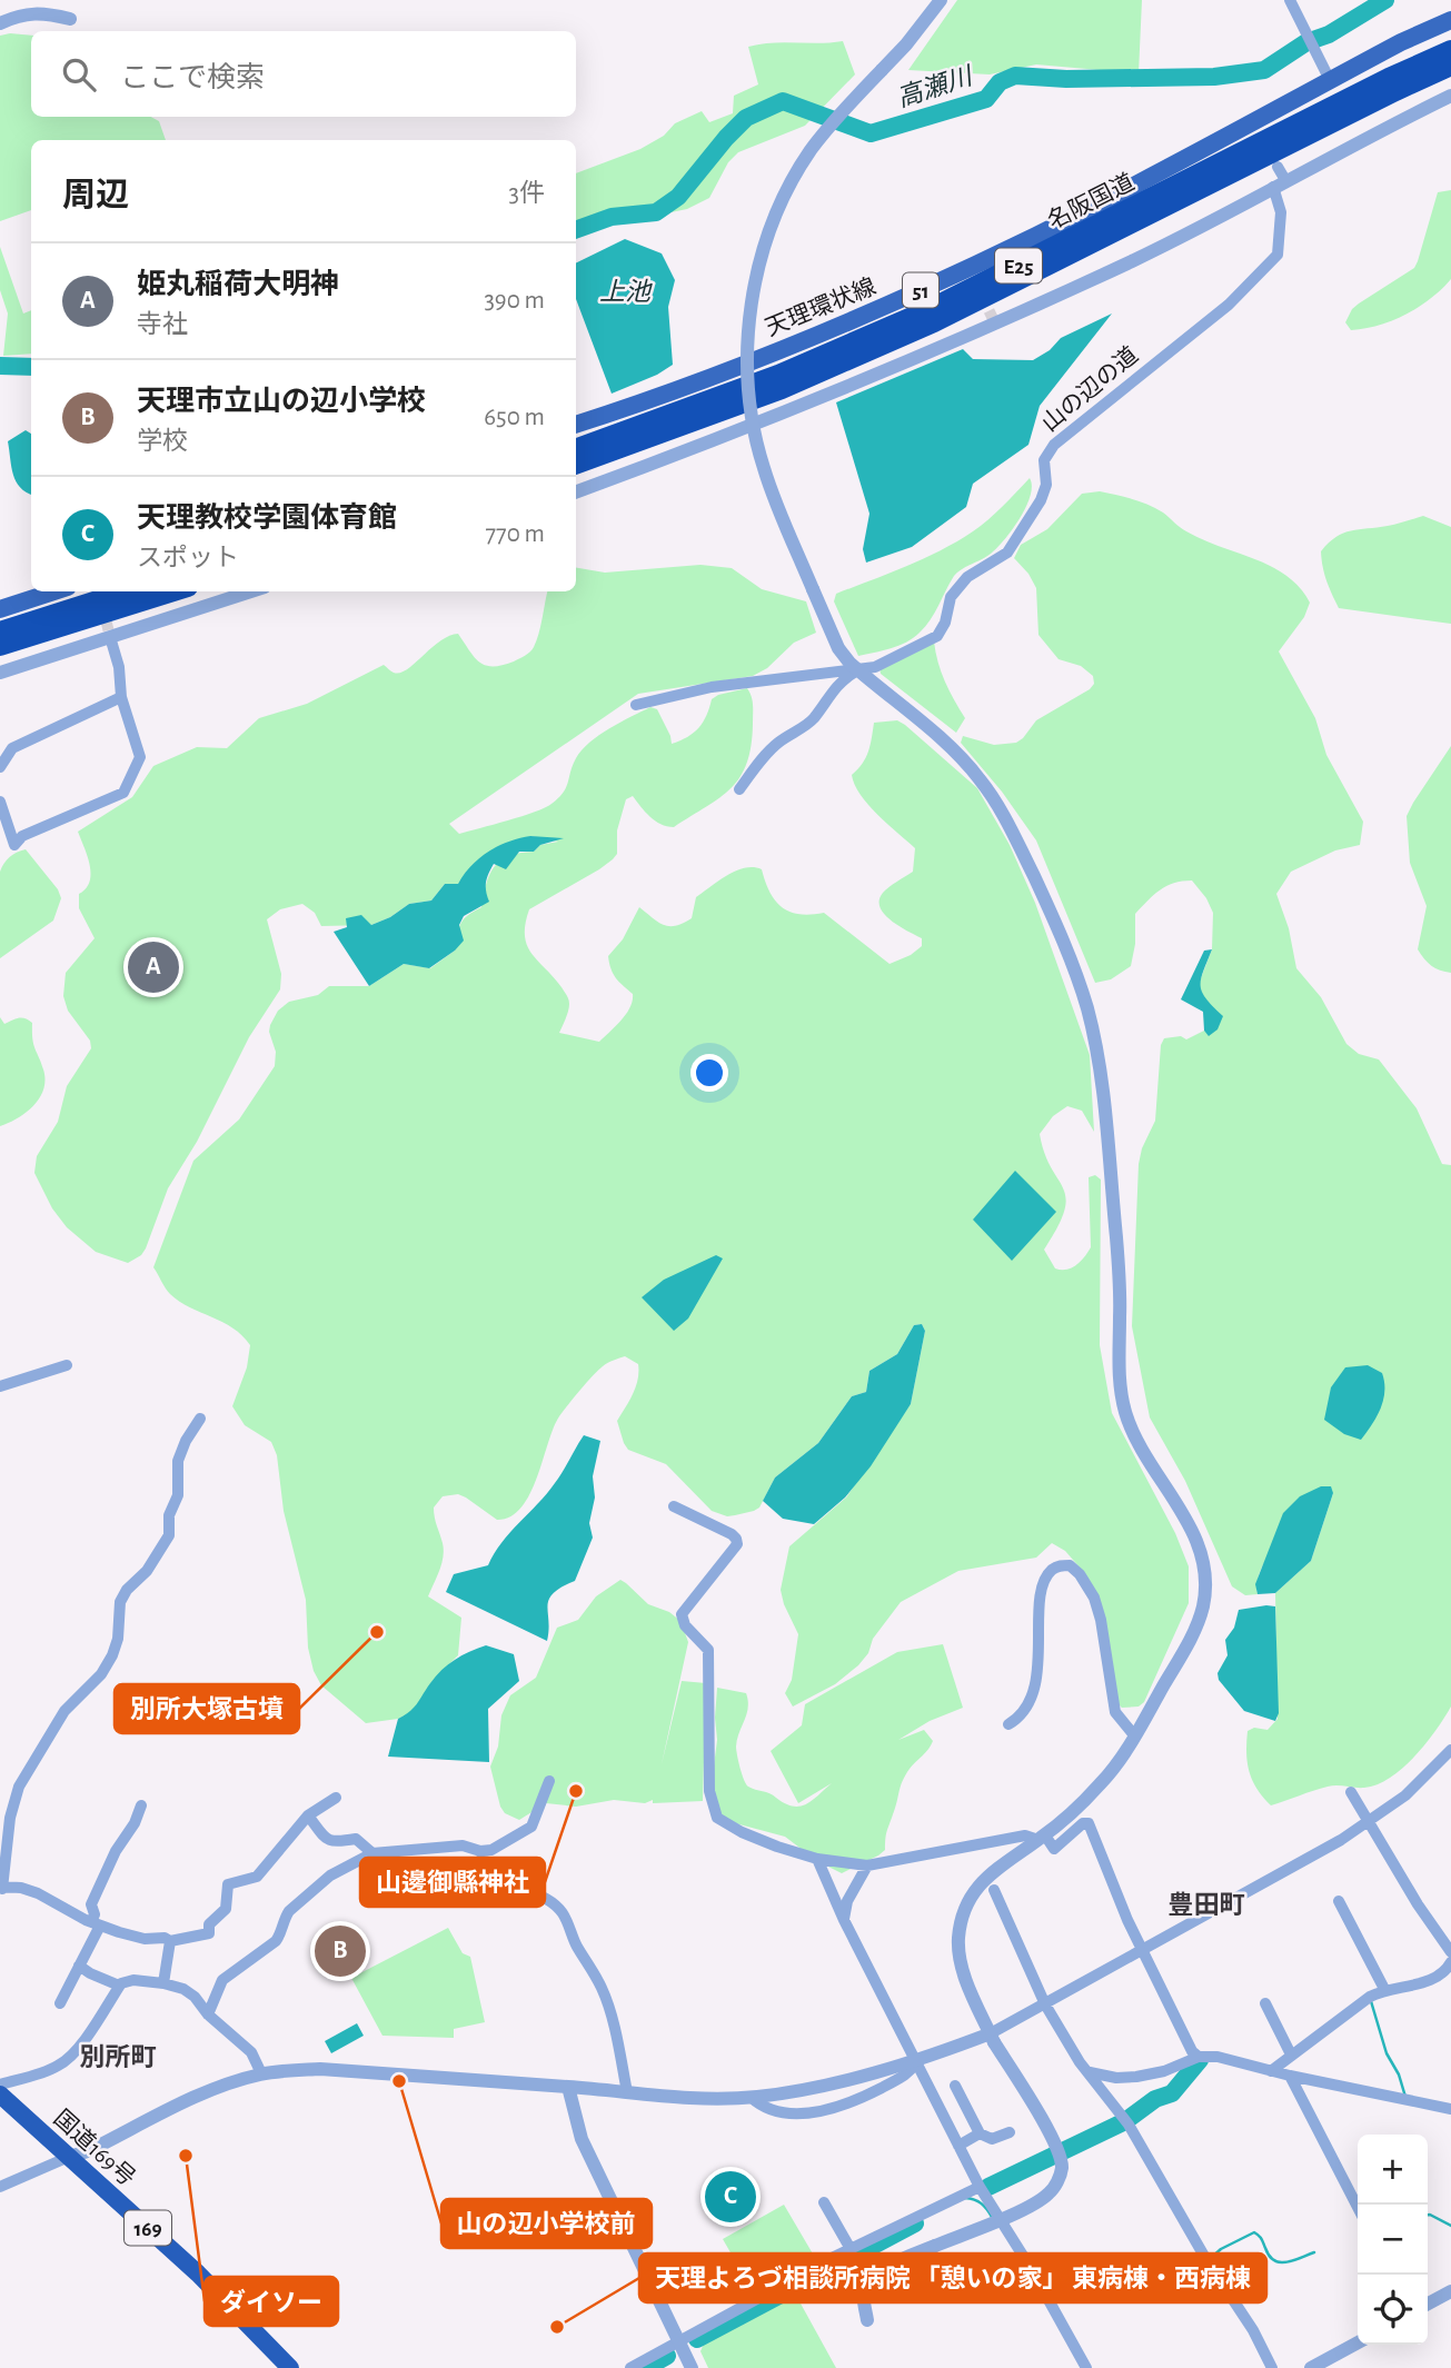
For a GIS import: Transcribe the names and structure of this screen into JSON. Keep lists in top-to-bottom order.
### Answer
{
  "streets": {
    "highway": [
      "名阪国道",
      "E25",
      "国道169号",
      "169"
    ],
    "main road": ["51", "天理環状線"],
    "street": ["山の辺の道"]
  },
  "districts": ["豊田町", "別所町"],
  "water": ["高瀬川", "上池"],
  "places": [
    "別所大塚古墳",
    "山邊御縣神社",
    "山の辺小学校前",
    "ダイソー",
    "天理よろづ相談所病院 「憩いの家」 東病棟・西病棟"
  ],
  "page": {
    "search": "ここで検索",
    "heading": ["周辺", "3件"],
    "list": [
      {
        "mark": "A",
        "name": "姫丸稲荷大明神",
        "note": "寺社",
        "value": "390 m"
      },
      {
        "mark": "B",
        "name": "天理市立山の辺小学校",
        "note": "学校",
        "value": "650 m"
      },
      {
        "mark": "C",
        "name": "天理教校学園体育館",
        "note": "スポット",
        "value": "770 m"
      }
    ],
    "pins": ["A", "B", "C"],
    "map_buttons": ["+", "−"]
  }
}
